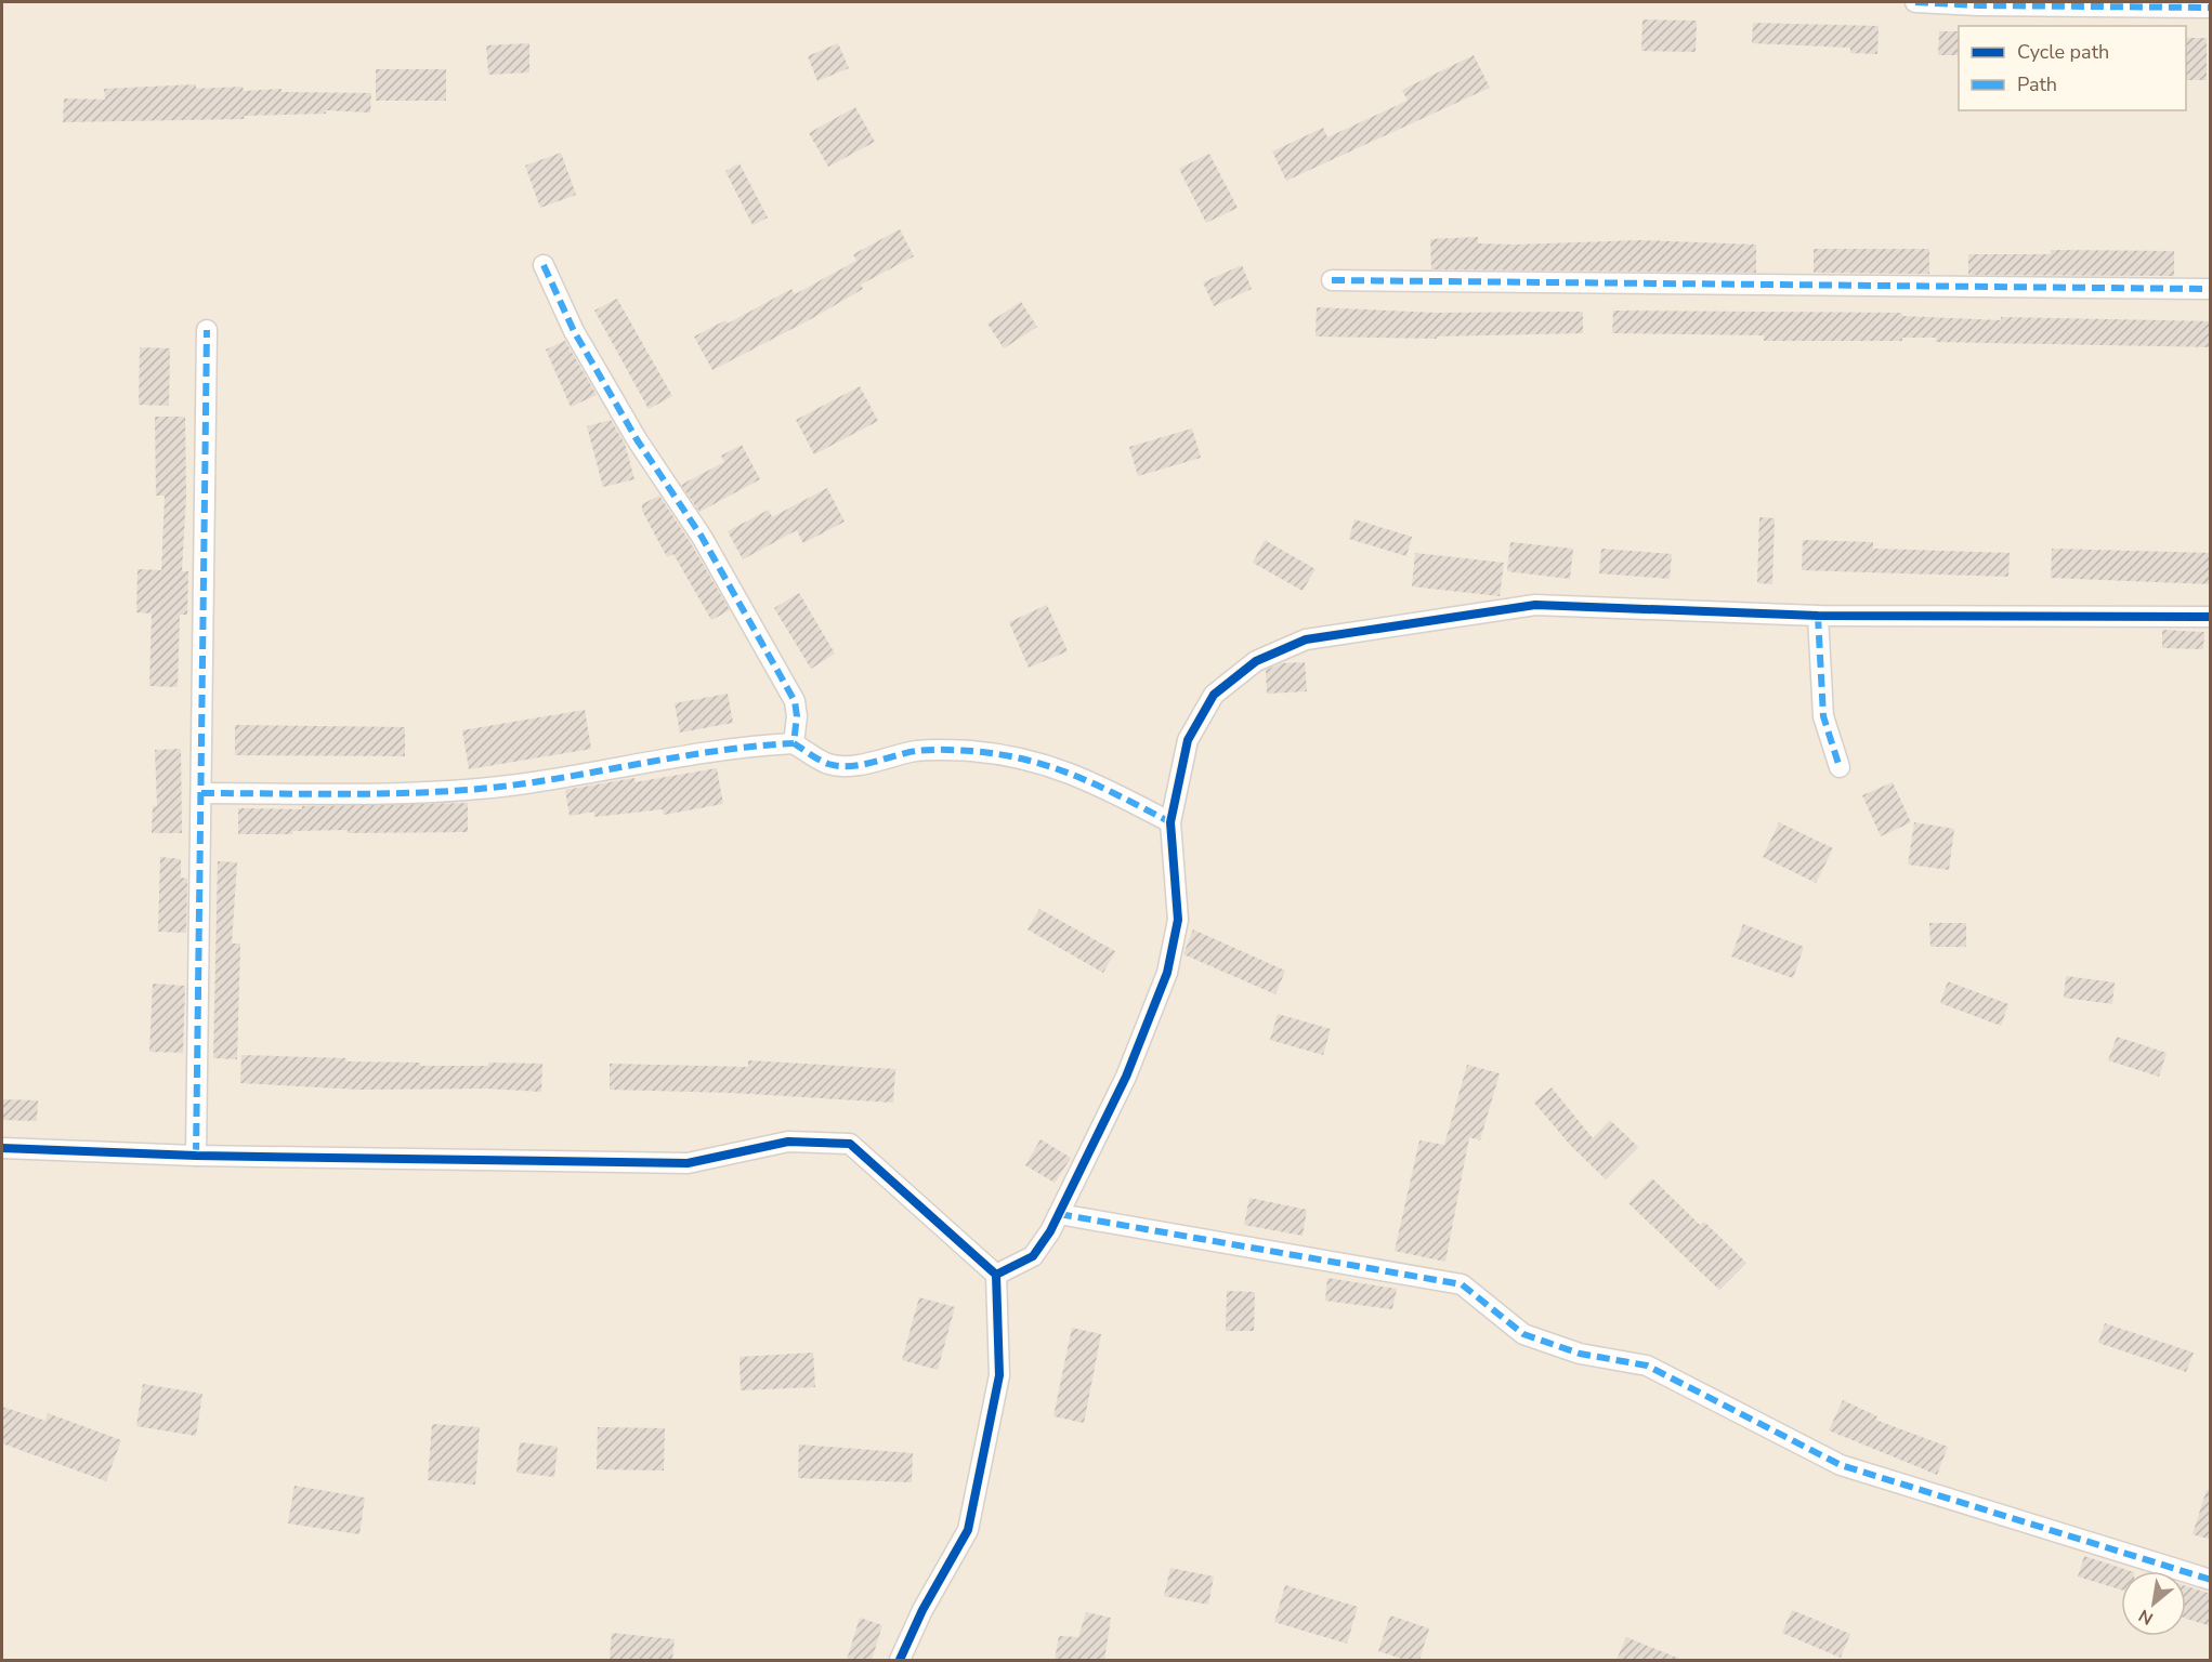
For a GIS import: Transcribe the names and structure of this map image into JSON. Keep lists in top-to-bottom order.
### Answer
{
  "legend": ["Cycle path", "Path"],
  "north": "bottom left"
}
